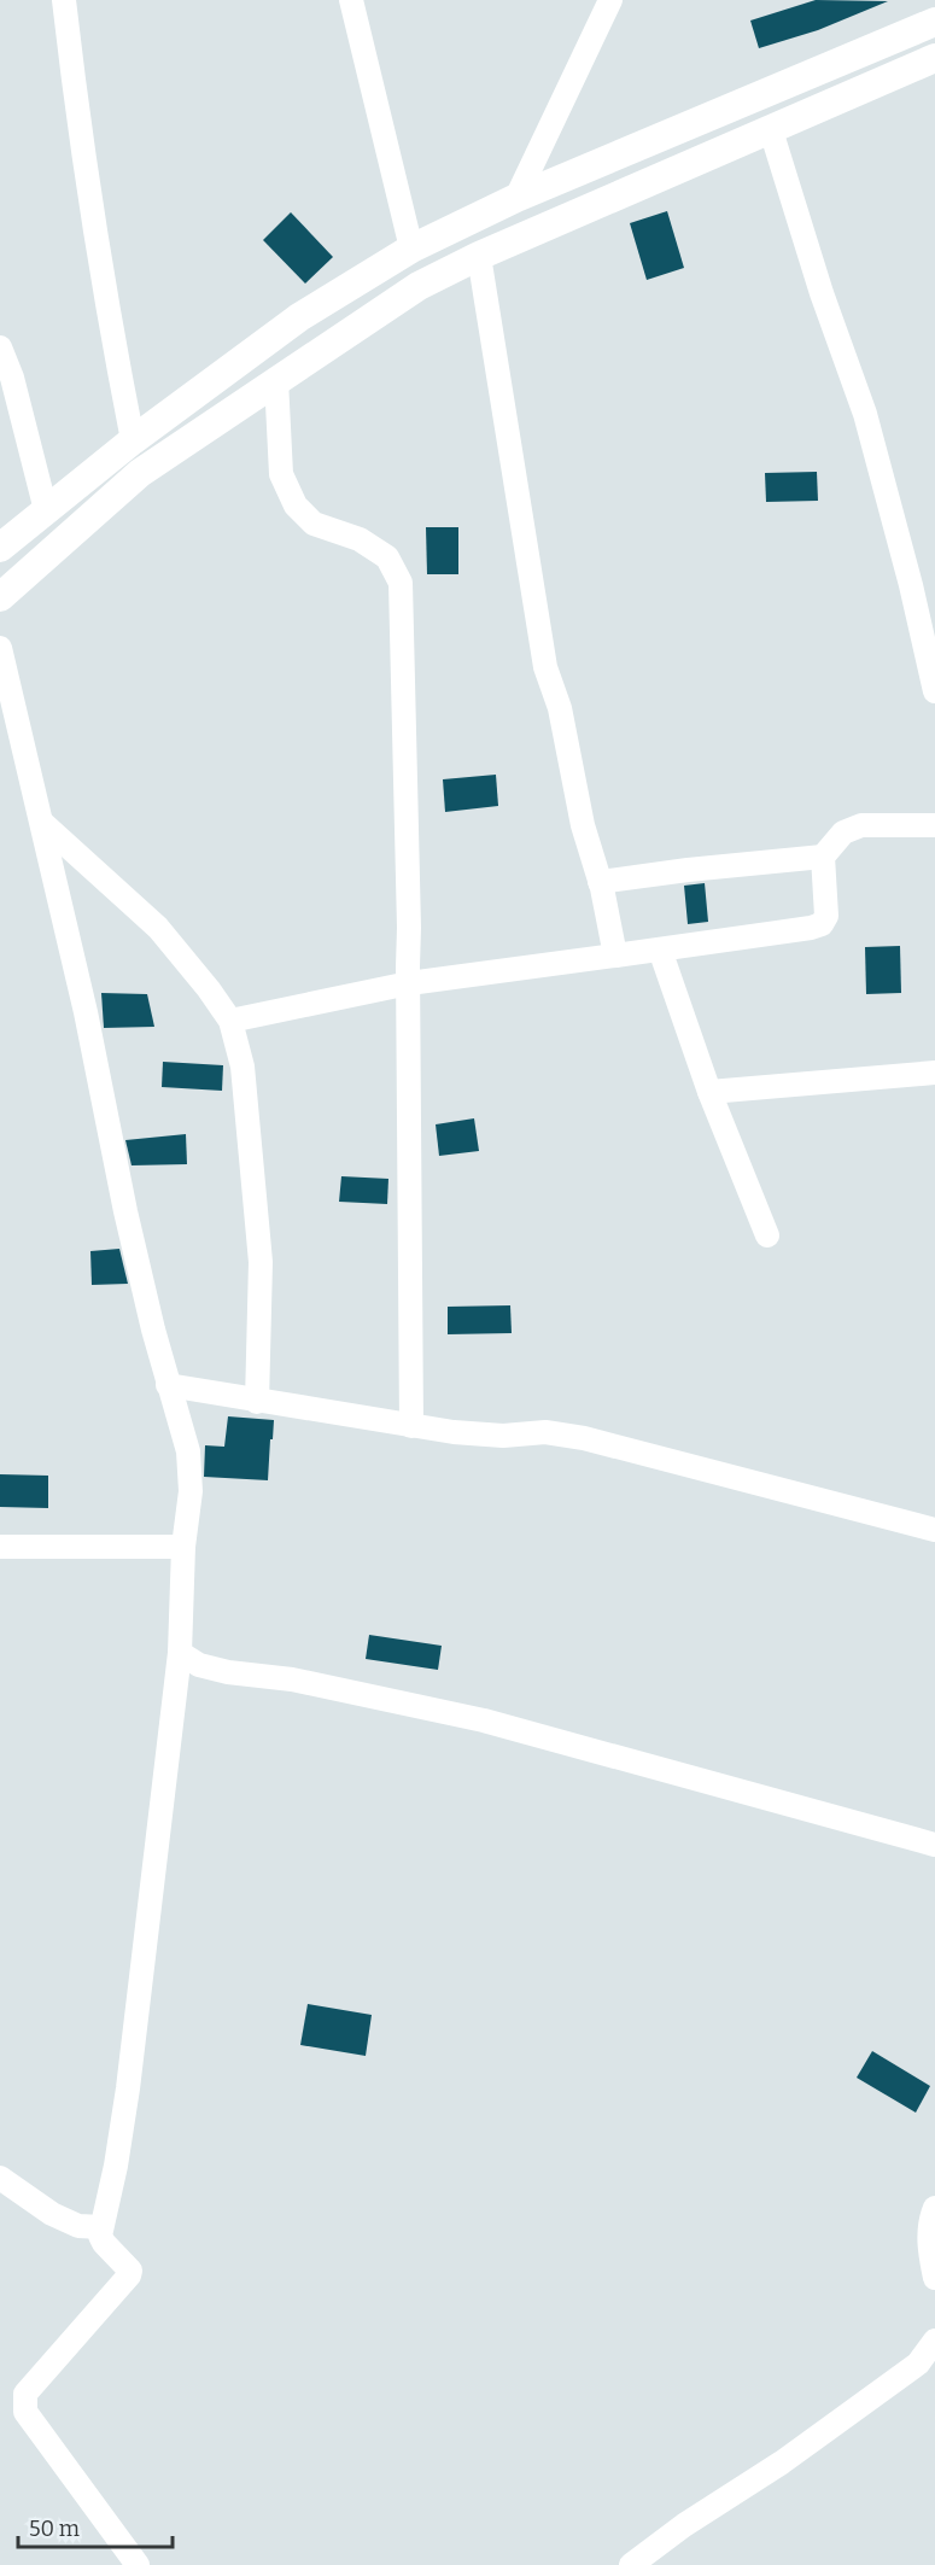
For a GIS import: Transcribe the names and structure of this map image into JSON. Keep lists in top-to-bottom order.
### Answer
{
  "scale_bar": "50 m"
}
